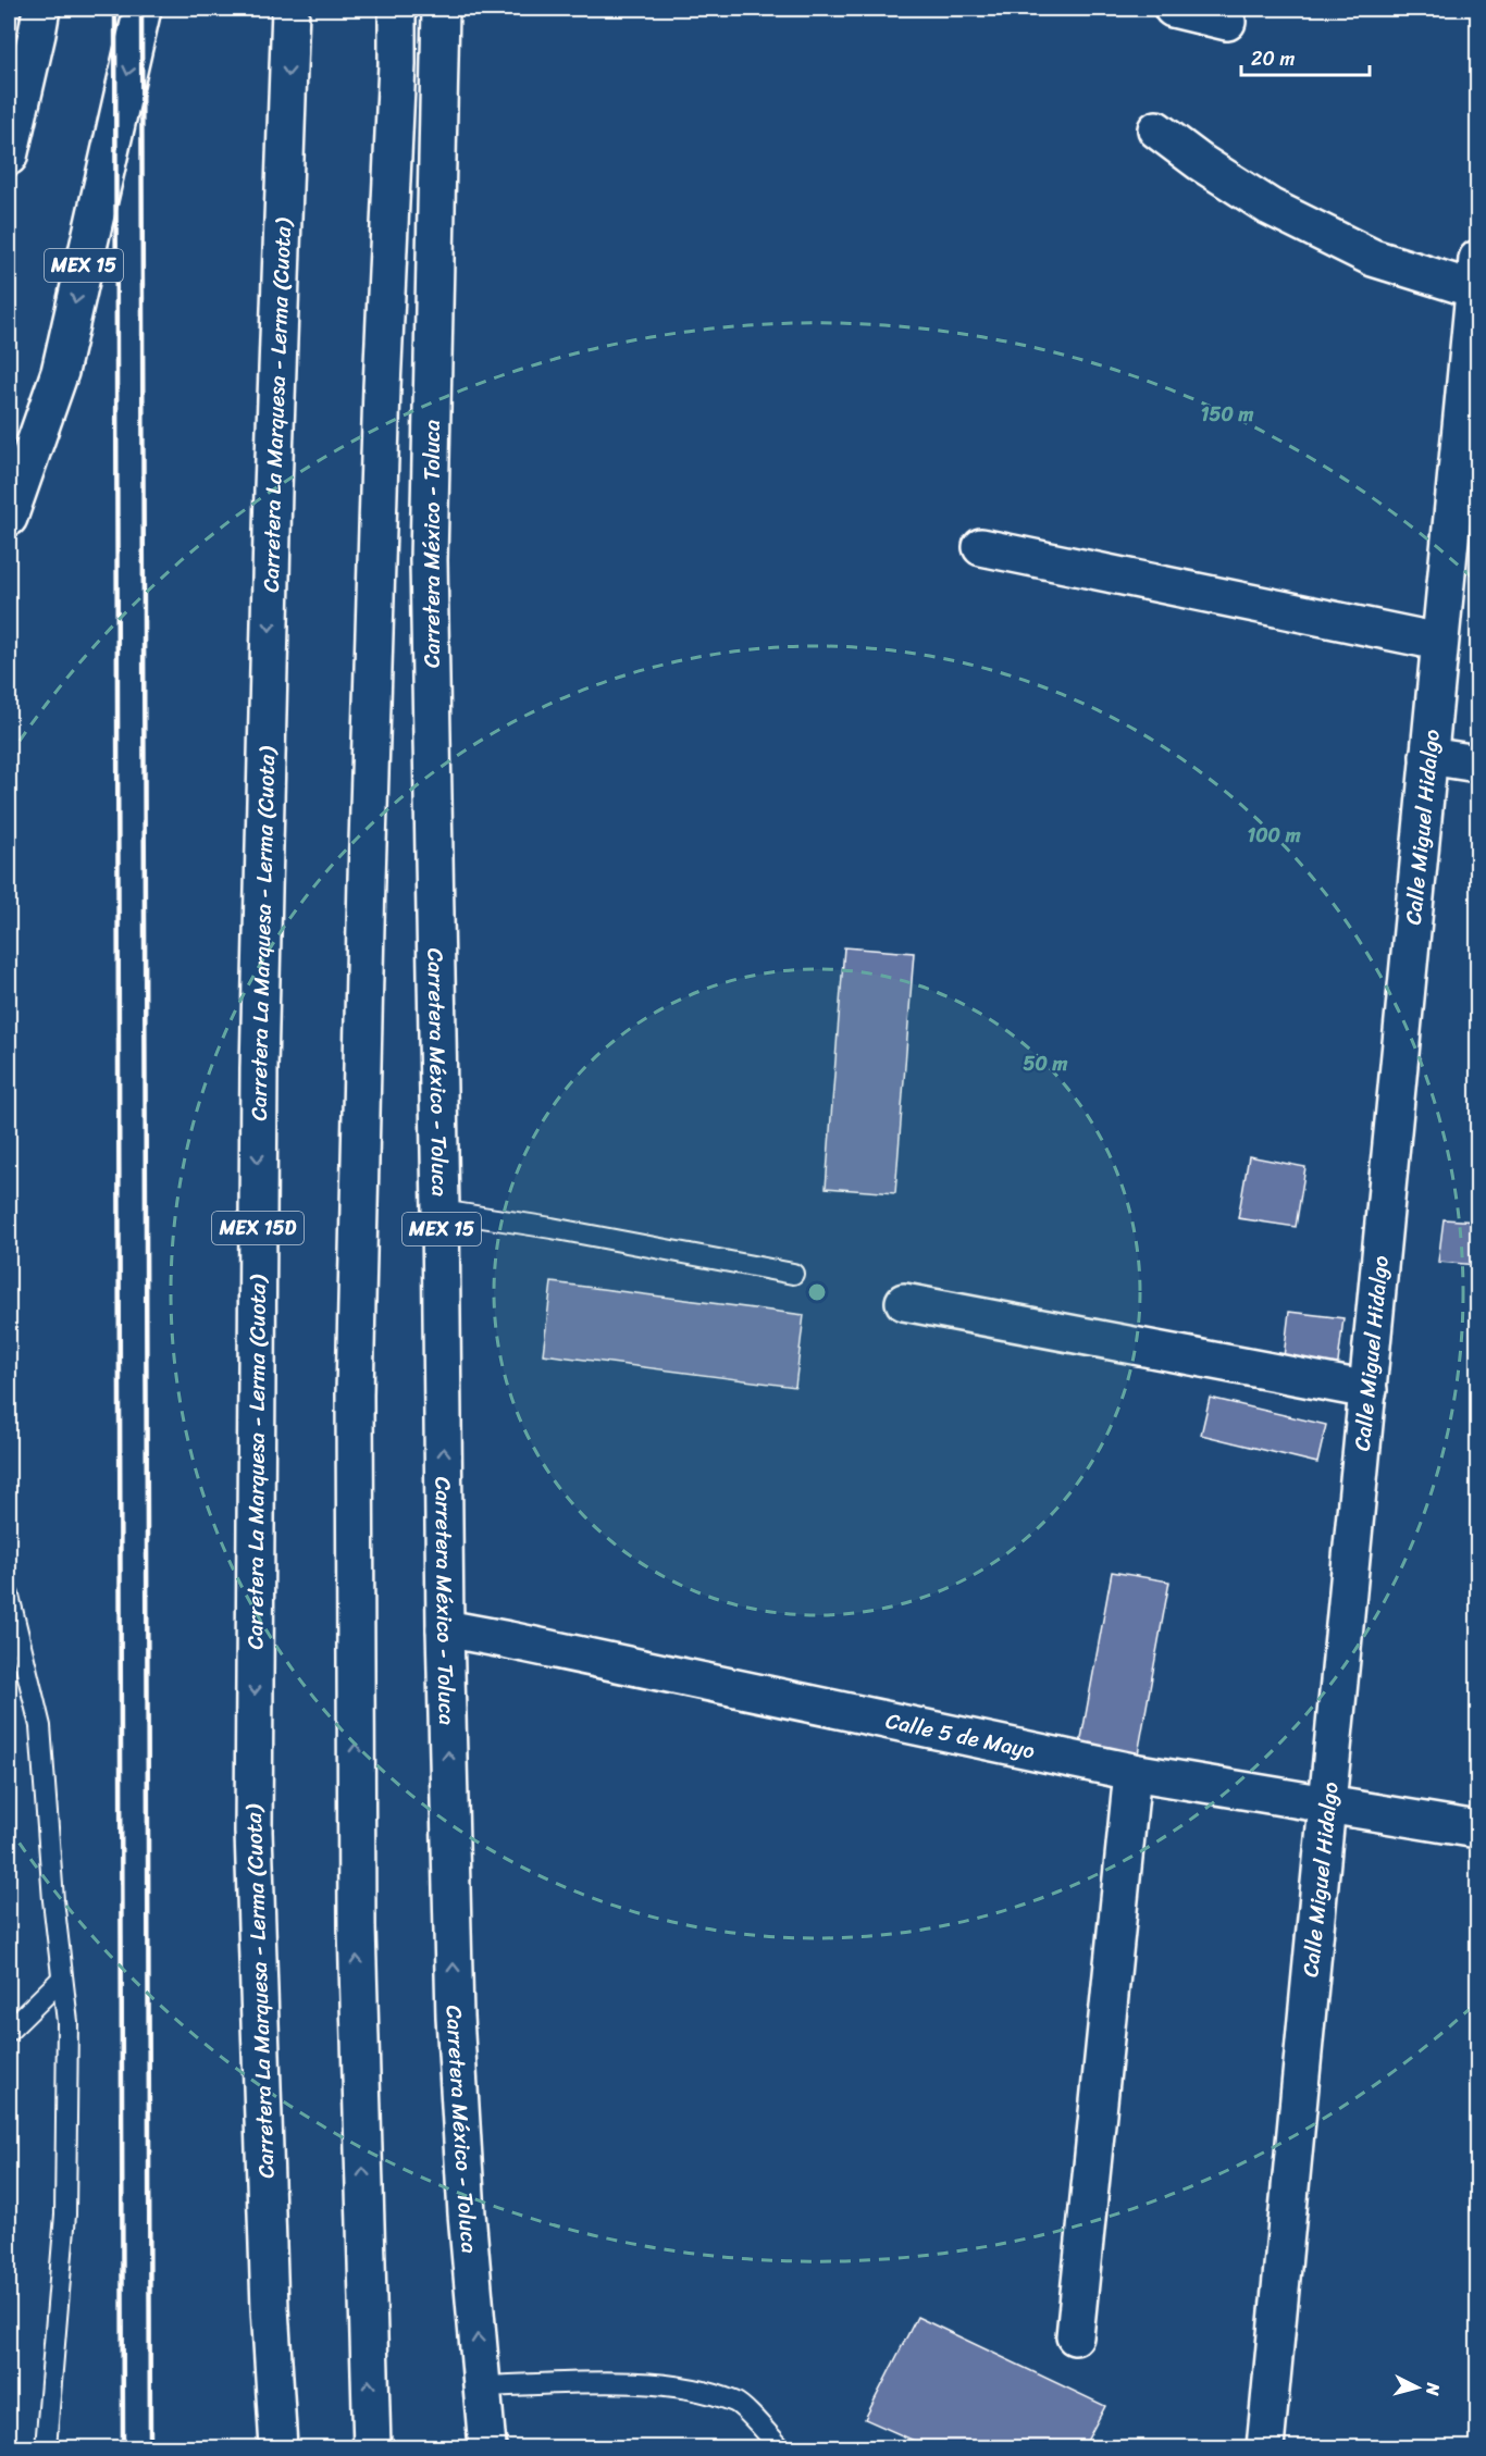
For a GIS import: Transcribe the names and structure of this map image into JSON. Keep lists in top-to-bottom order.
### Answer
{
  "streets": {
    "main road": [
      "MEX 15",
      "Carretera La Marquesa - Lerma (Cuota)",
      "Carretera México - Toluca",
      "Calle Miguel Hidalgo",
      "MEX 15D",
      "Calle 5 de Mayo"
    ]
  },
  "crossings": [
    ["Carretera México - Toluca", "Calle 5 de Mayo"],
    ["Calle Miguel Hidalgo", "Calle 5 de Mayo"]
  ],
  "scale_bar": "20 m",
  "north": "right",
  "rings": ["150 m", "100 m", "50 m"]
}
